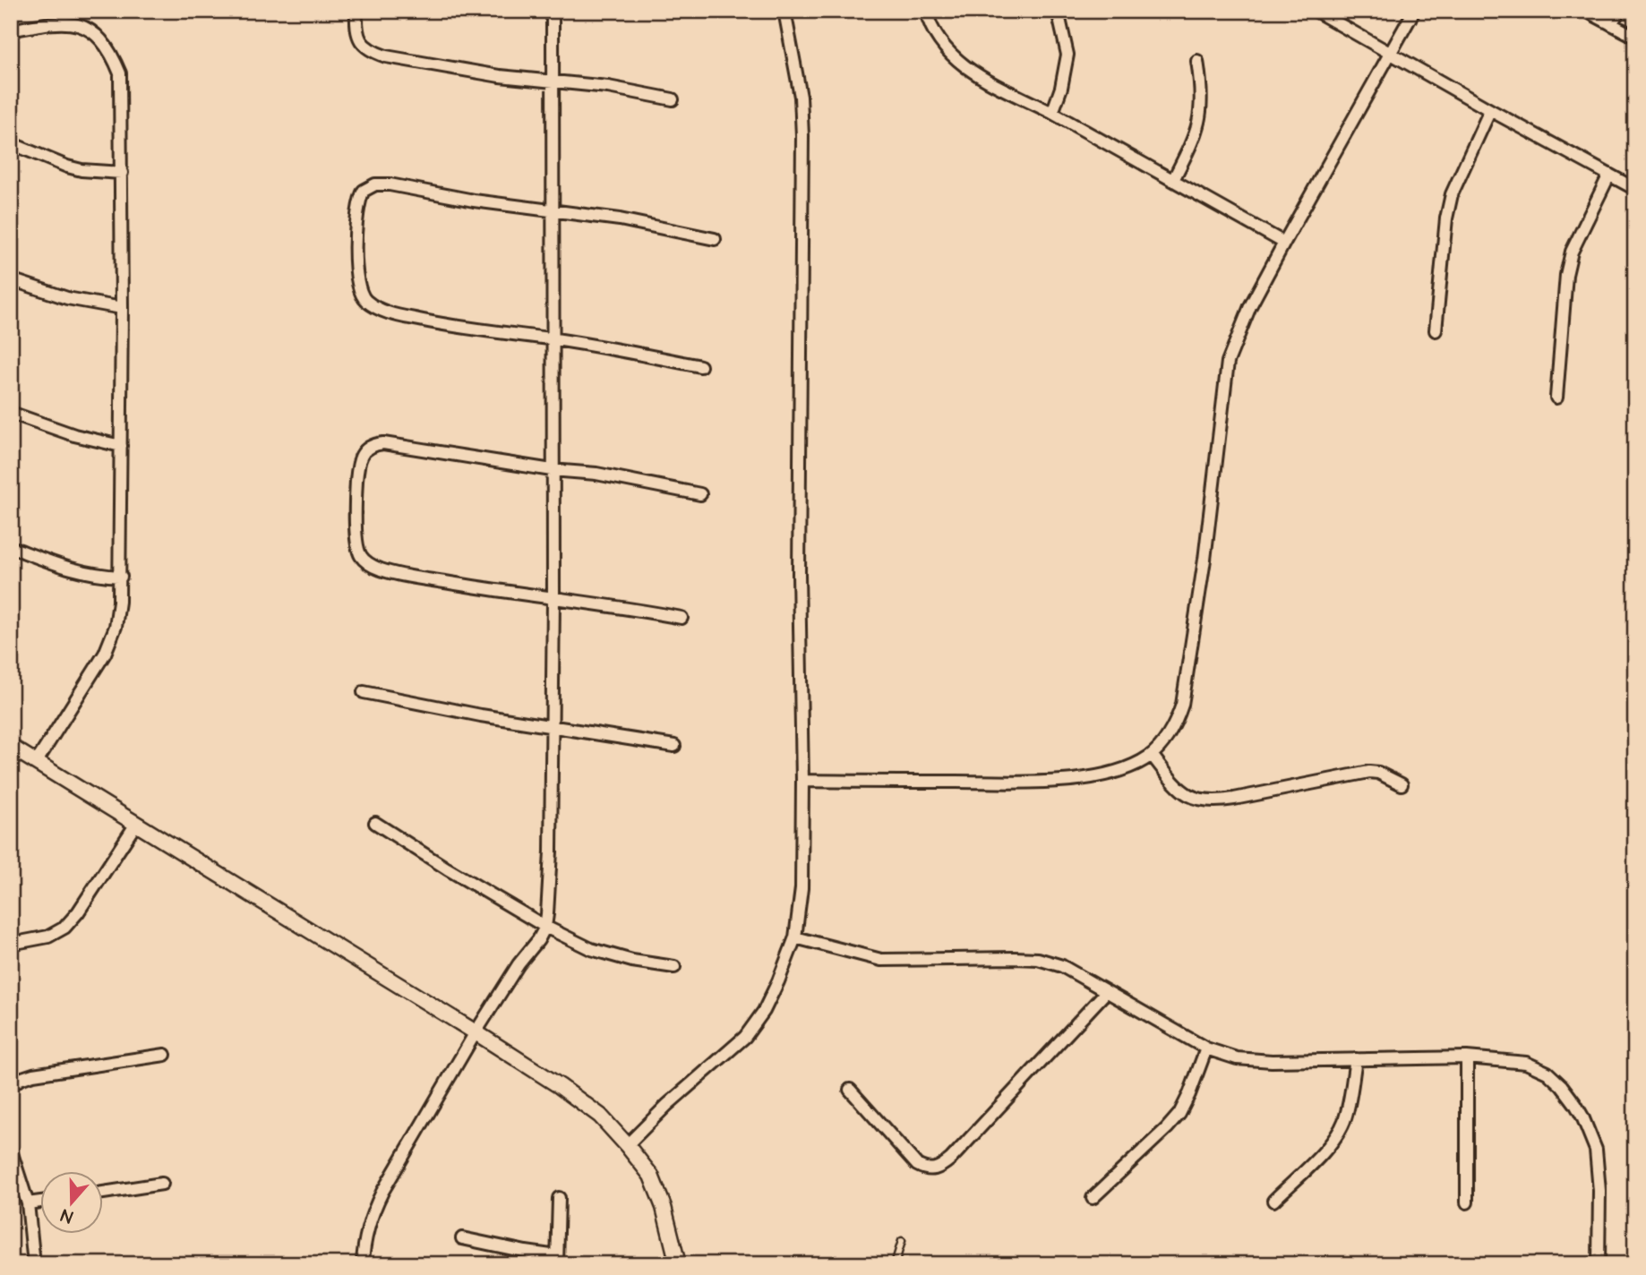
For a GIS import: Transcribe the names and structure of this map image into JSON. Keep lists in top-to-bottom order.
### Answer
{
  "north": "bottom"
}
